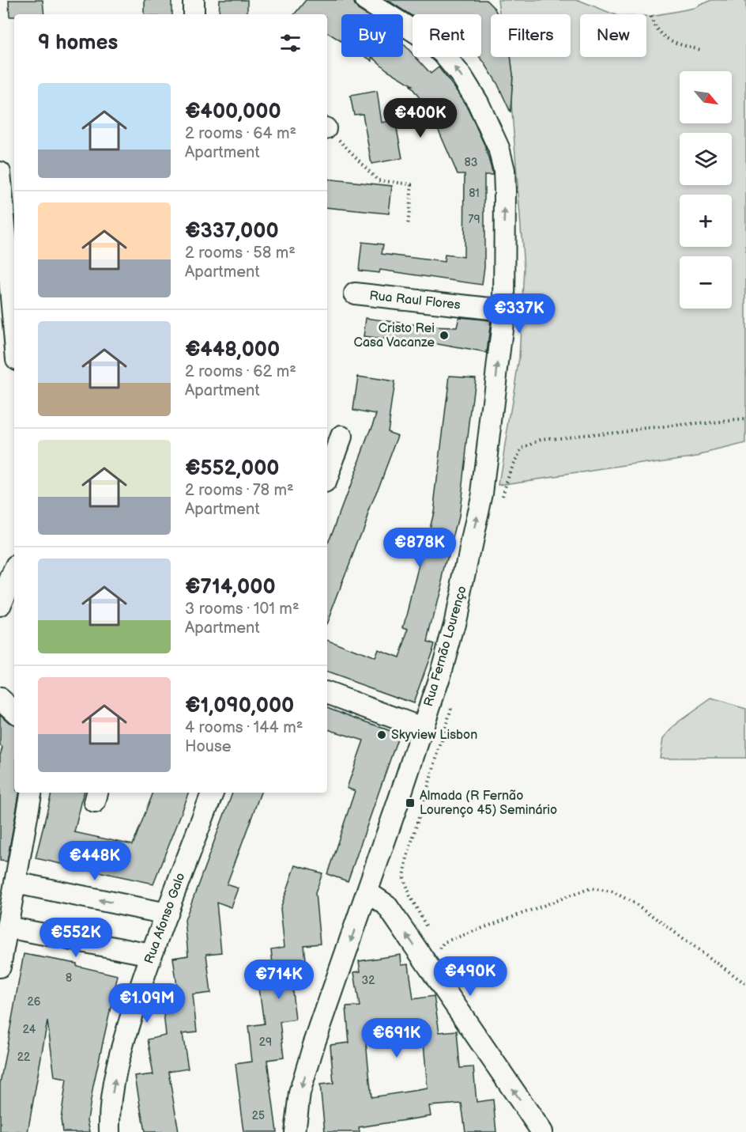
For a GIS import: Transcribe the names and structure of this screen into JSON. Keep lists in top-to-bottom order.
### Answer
{
  "streets": {
    "street": ["Rua Raul Flores", "Rua Fernão Lourenço", "Rua Afonso Galo"]
  },
  "crossings": [
    ["Rua Raul Flores", "Rua Fernão Lourenço"]
  ],
  "places": {
    "other": ["Cristo Rei Casa Vacanze", "Skyview Lisbon"],
    "transit": ["Almada (R Fernão Lourenço 45) Seminário"]
  },
  "house_numbers": [
    "83",
    "81",
    "79",
    "8",
    "32",
    "26",
    "24",
    "29",
    "22",
    "25"
  ],
  "north": "bottom right",
  "page": {
    "chip": [
      "Buy",
      "Rent",
      "Filters",
      "New"
    ],
    "heading": "9 homes",
    "map_buttons": ["+", "−"],
    "list": [
      {
        "name": "€400,000",
        "note": "2 rooms · 64 m² · Apartment"
      },
      {
        "name": "€337,000",
        "note": "2 rooms · 58 m² · Apartment"
      },
      {
        "name": "€448,000",
        "note": "2 rooms · 62 m² · Apartment"
      },
      {
        "name": "€552,000",
        "note": "2 rooms · 78 m² · Apartment"
      },
      {
        "name": "€714,000",
        "note": "3 rooms · 101 m² · Apartment"
      },
      {
        "name": "€1,090,000",
        "note": "4 rooms · 144 m² · House"
      }
    ],
    "price": [
      "€400K",
      "€337K",
      "€878K",
      "€448K",
      "€552K",
      "€490K",
      "€714K",
      "€1.09M",
      "€691K"
    ]
  }
}
